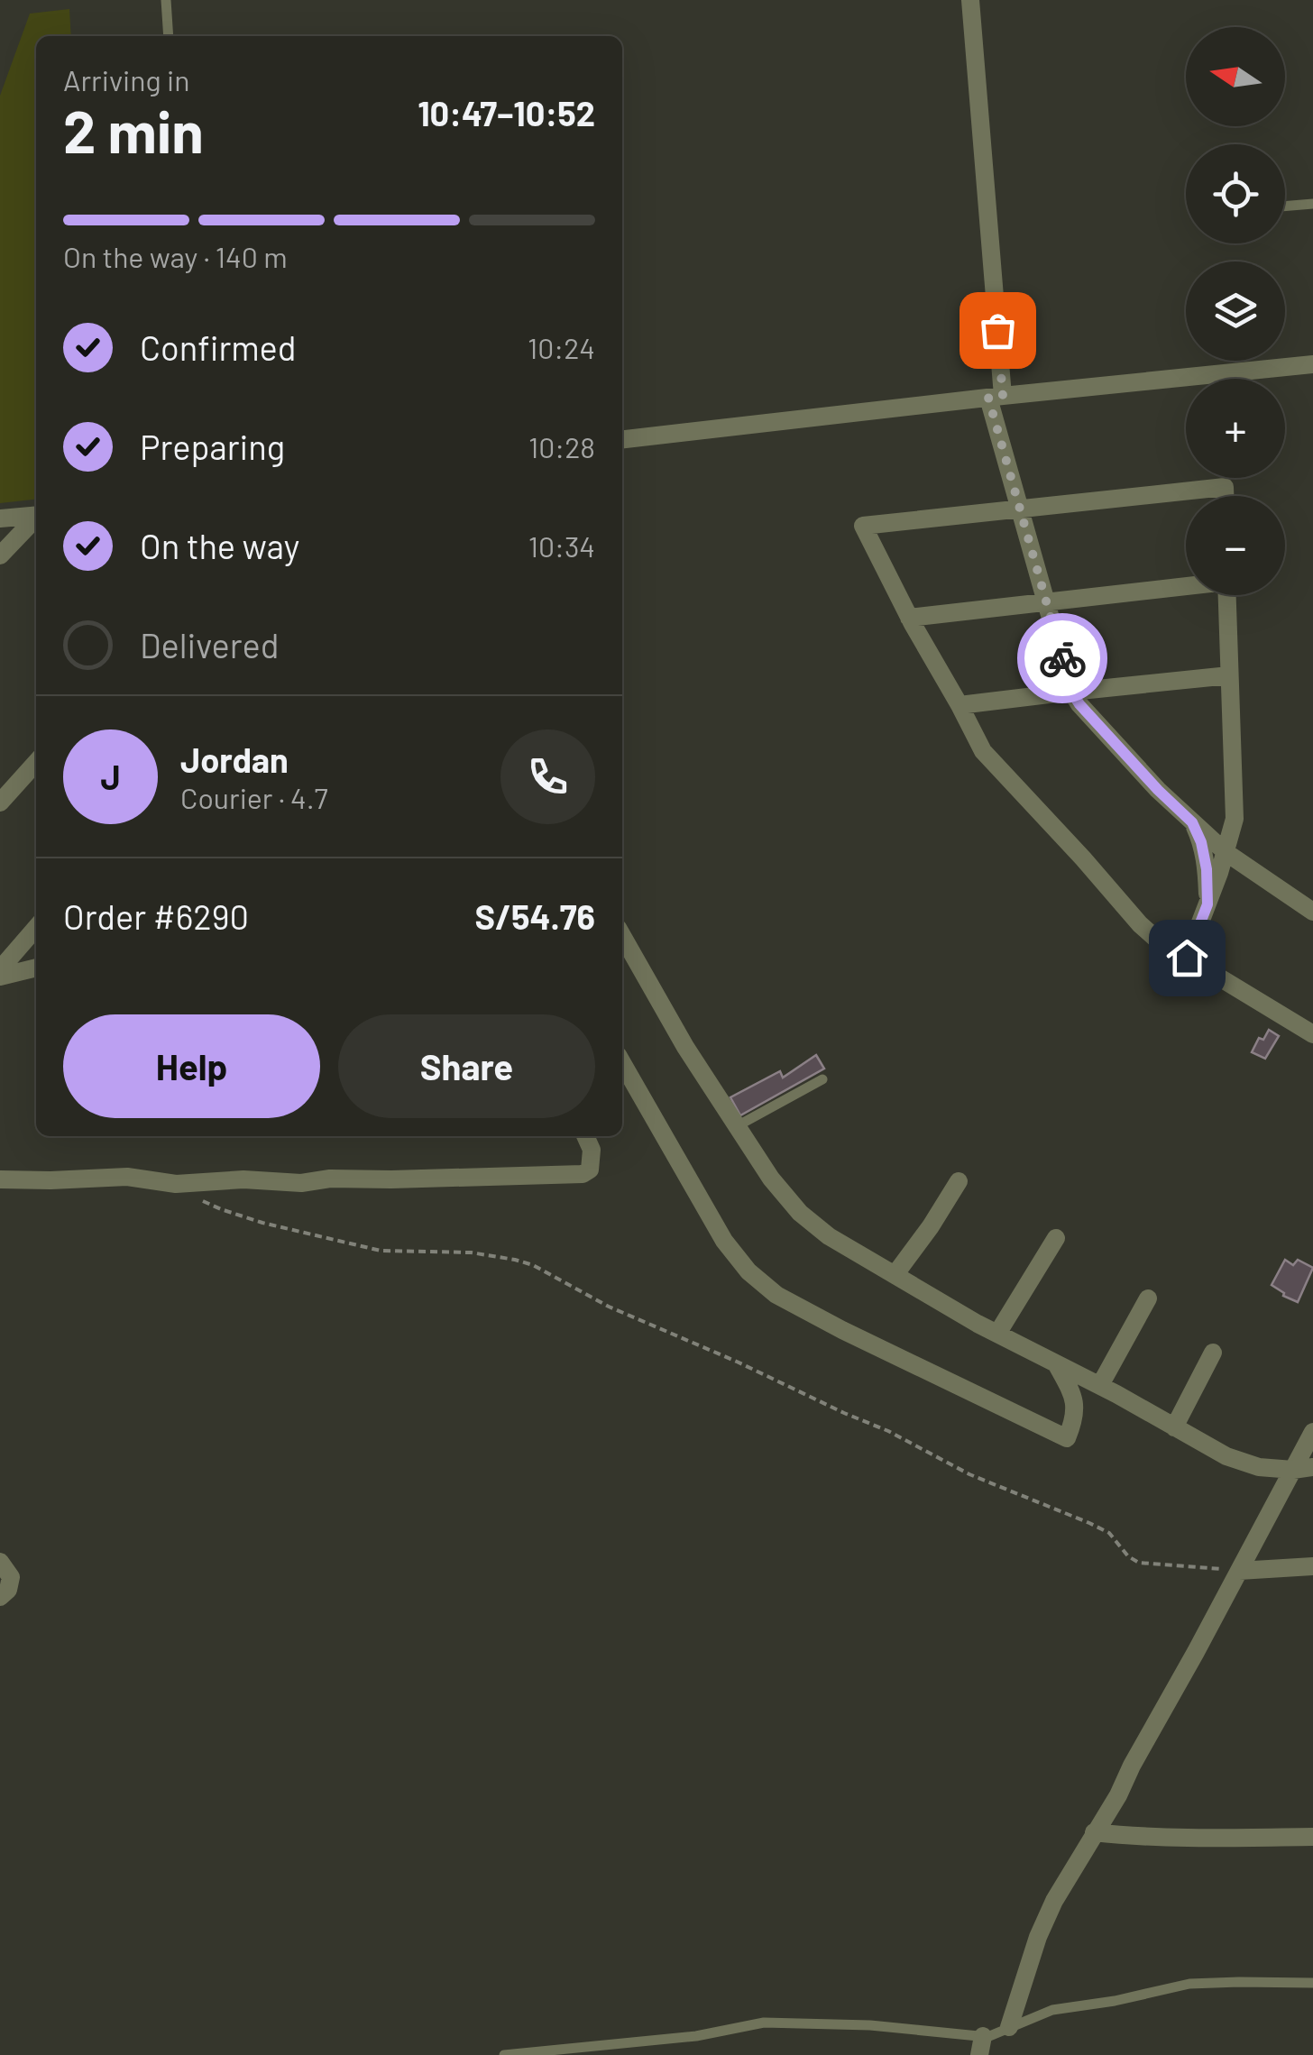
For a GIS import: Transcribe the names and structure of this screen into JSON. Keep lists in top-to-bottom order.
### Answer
{
  "north": "left",
  "page": {
    "map_buttons": ["+", "−"],
    "heading": ["2 min", "Arriving in", "10:47–10:52"],
    "panel": [
      "Jordan",
      "Courier · 4.7",
      "Order #6290",
      "S/54.76"
    ],
    "bar": "On the way · 140 m",
    "list": [
      ["Confirmed", "10:24"],
      ["Preparing", "10:28"],
      ["On the way", "10:34"],
      "Delivered"
    ],
    "round": "J",
    "buttons": ["Help", "Share"]
  }
}
